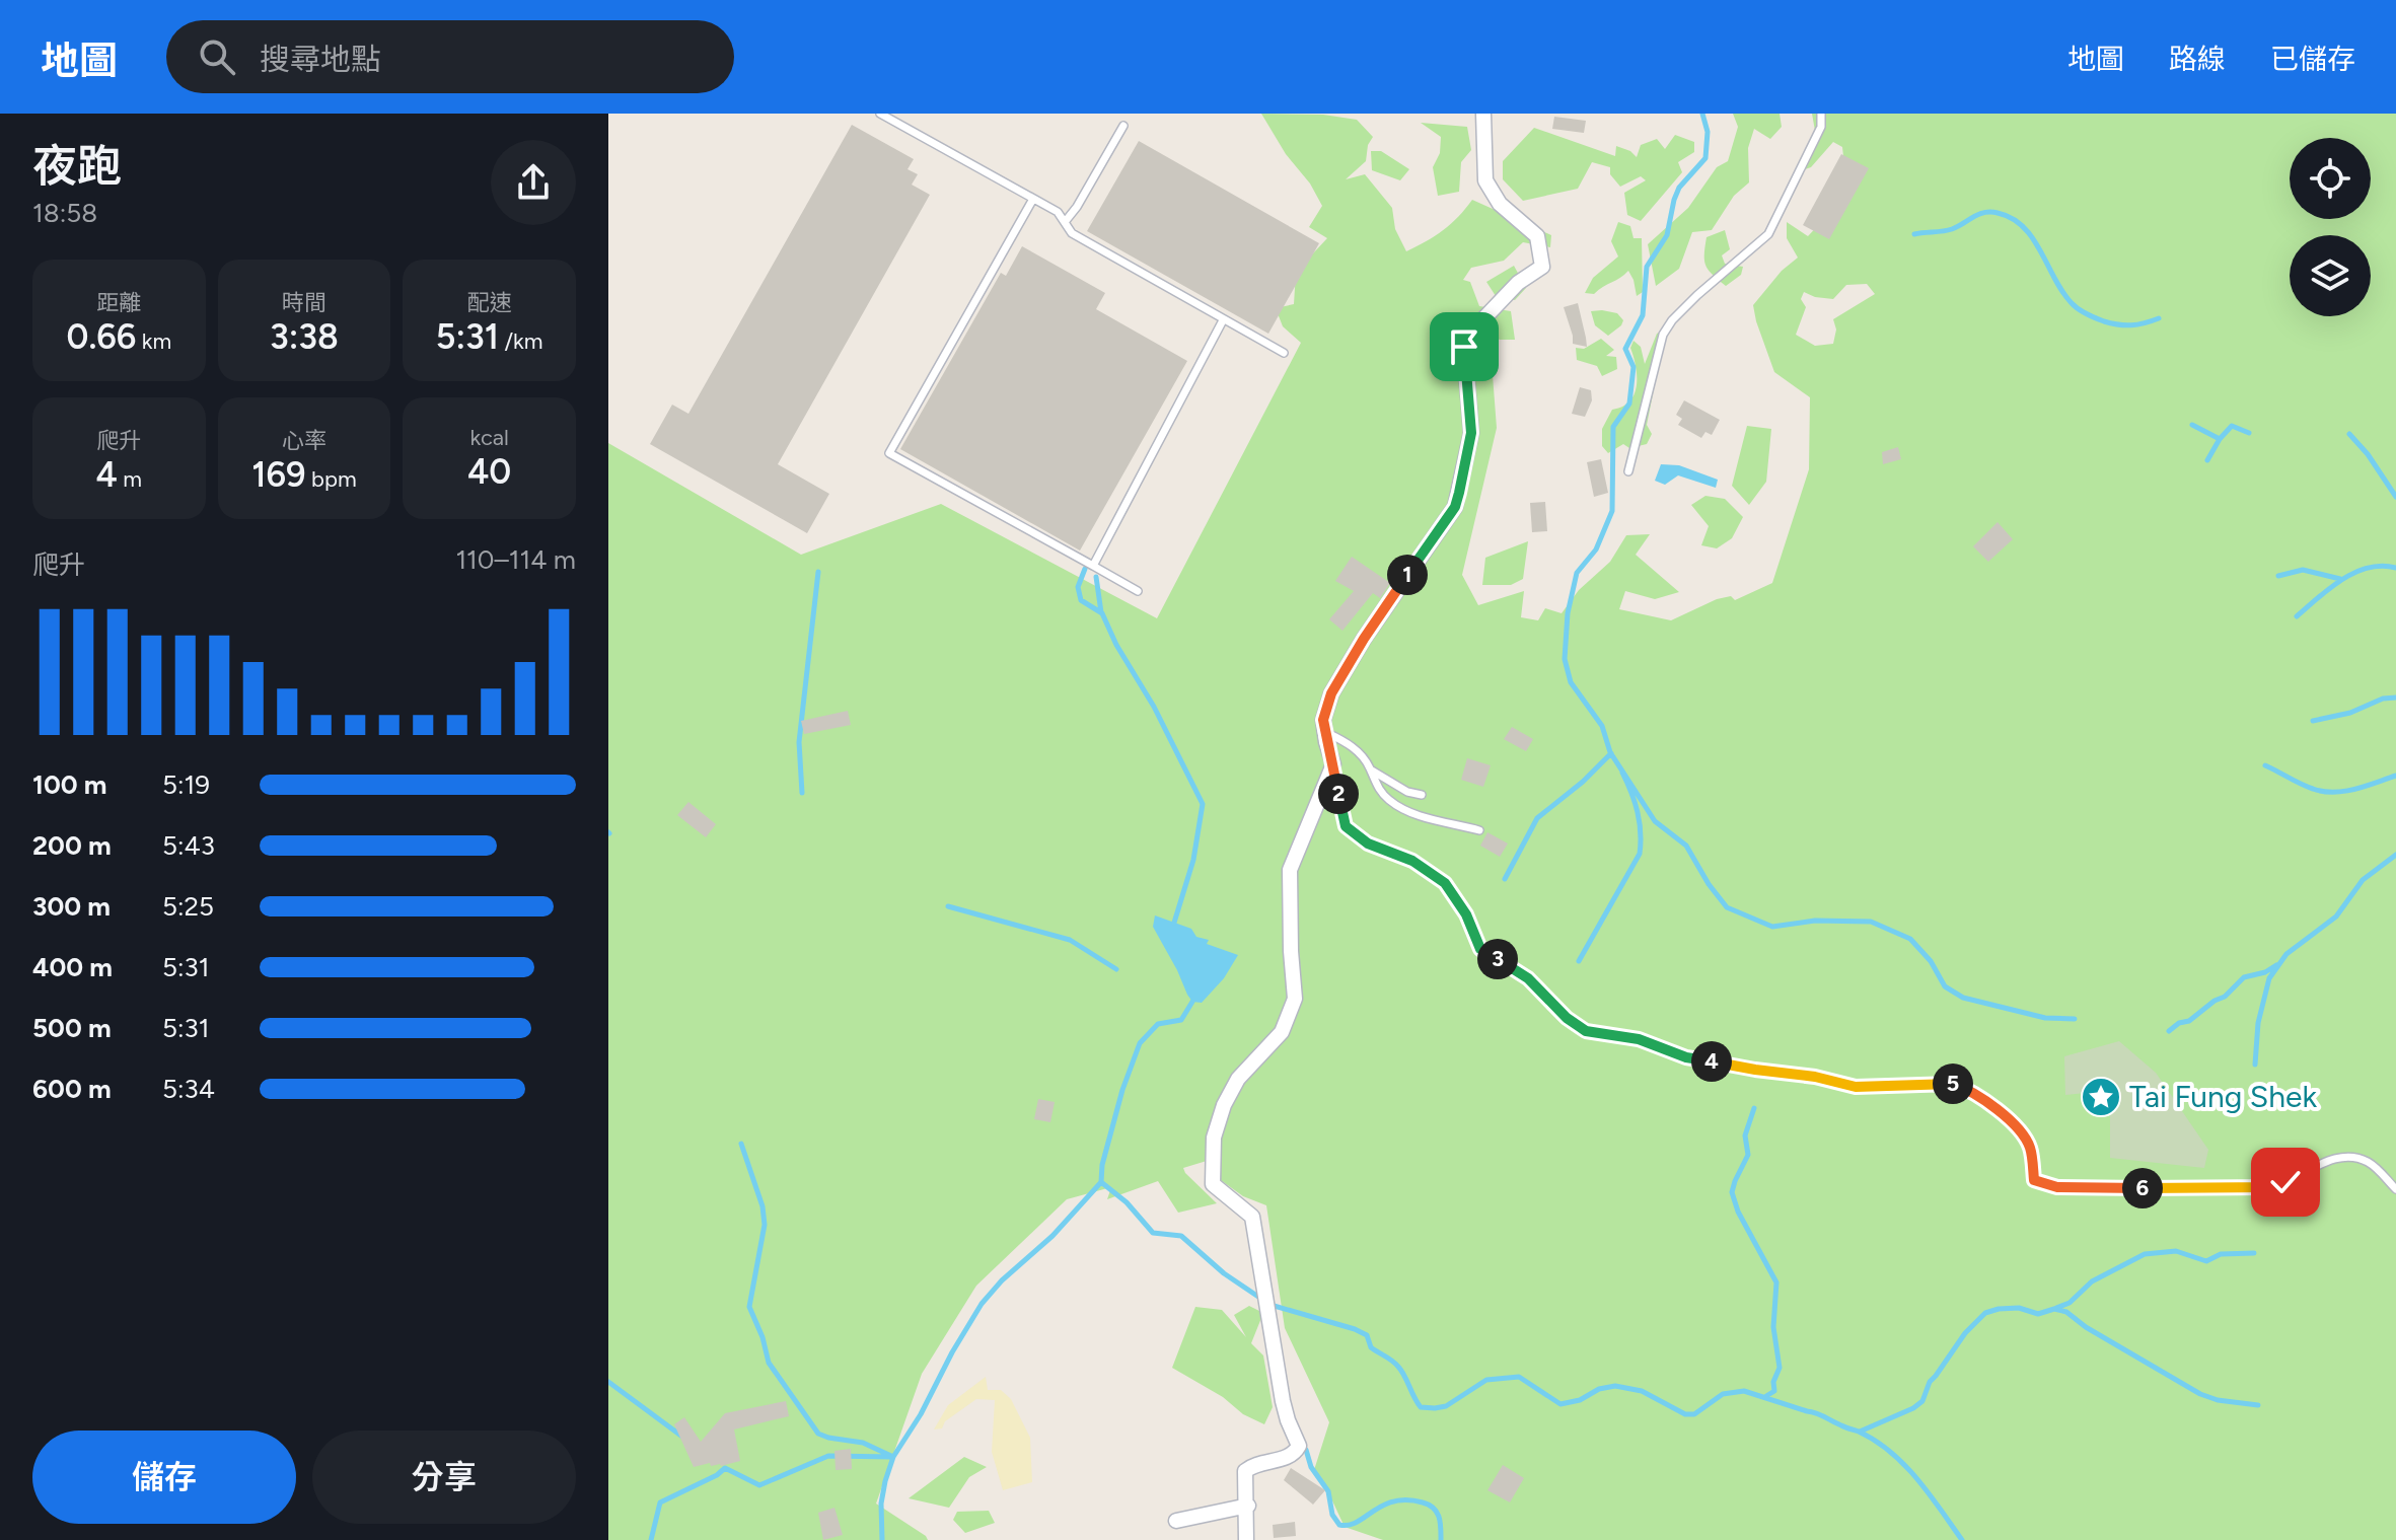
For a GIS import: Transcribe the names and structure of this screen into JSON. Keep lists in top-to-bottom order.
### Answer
{
  "places": {
    "place": ["Tai Fung Shek"]
  },
  "page": {
    "header": "地圖",
    "search": "搜尋地點",
    "nav": ["地圖", "路線", "已儲存"],
    "heading": ["夜跑", "18:58"],
    "stats": [
      ["距離", "0.66 km"],
      ["時間", "3:38"],
      ["配速", "5:31 /km"],
      ["爬升", "4 m"],
      ["心率", "169 bpm"],
      ["kcal", "40"]
    ],
    "chart": ["爬升", "110–114 m"],
    "pins": [
      "1",
      "2",
      "3",
      "4",
      "5",
      "6"
    ],
    "list": [
      {
        "name": "100 m",
        "note": "5:19"
      },
      {
        "name": "200 m",
        "note": "5:43"
      },
      {
        "name": "300 m",
        "note": "5:25"
      },
      {
        "name": "400 m",
        "note": "5:31"
      },
      {
        "name": "500 m",
        "note": "5:31"
      },
      {
        "name": "600 m",
        "note": "5:34"
      }
    ],
    "buttons": ["儲存", "分享"]
  }
}
